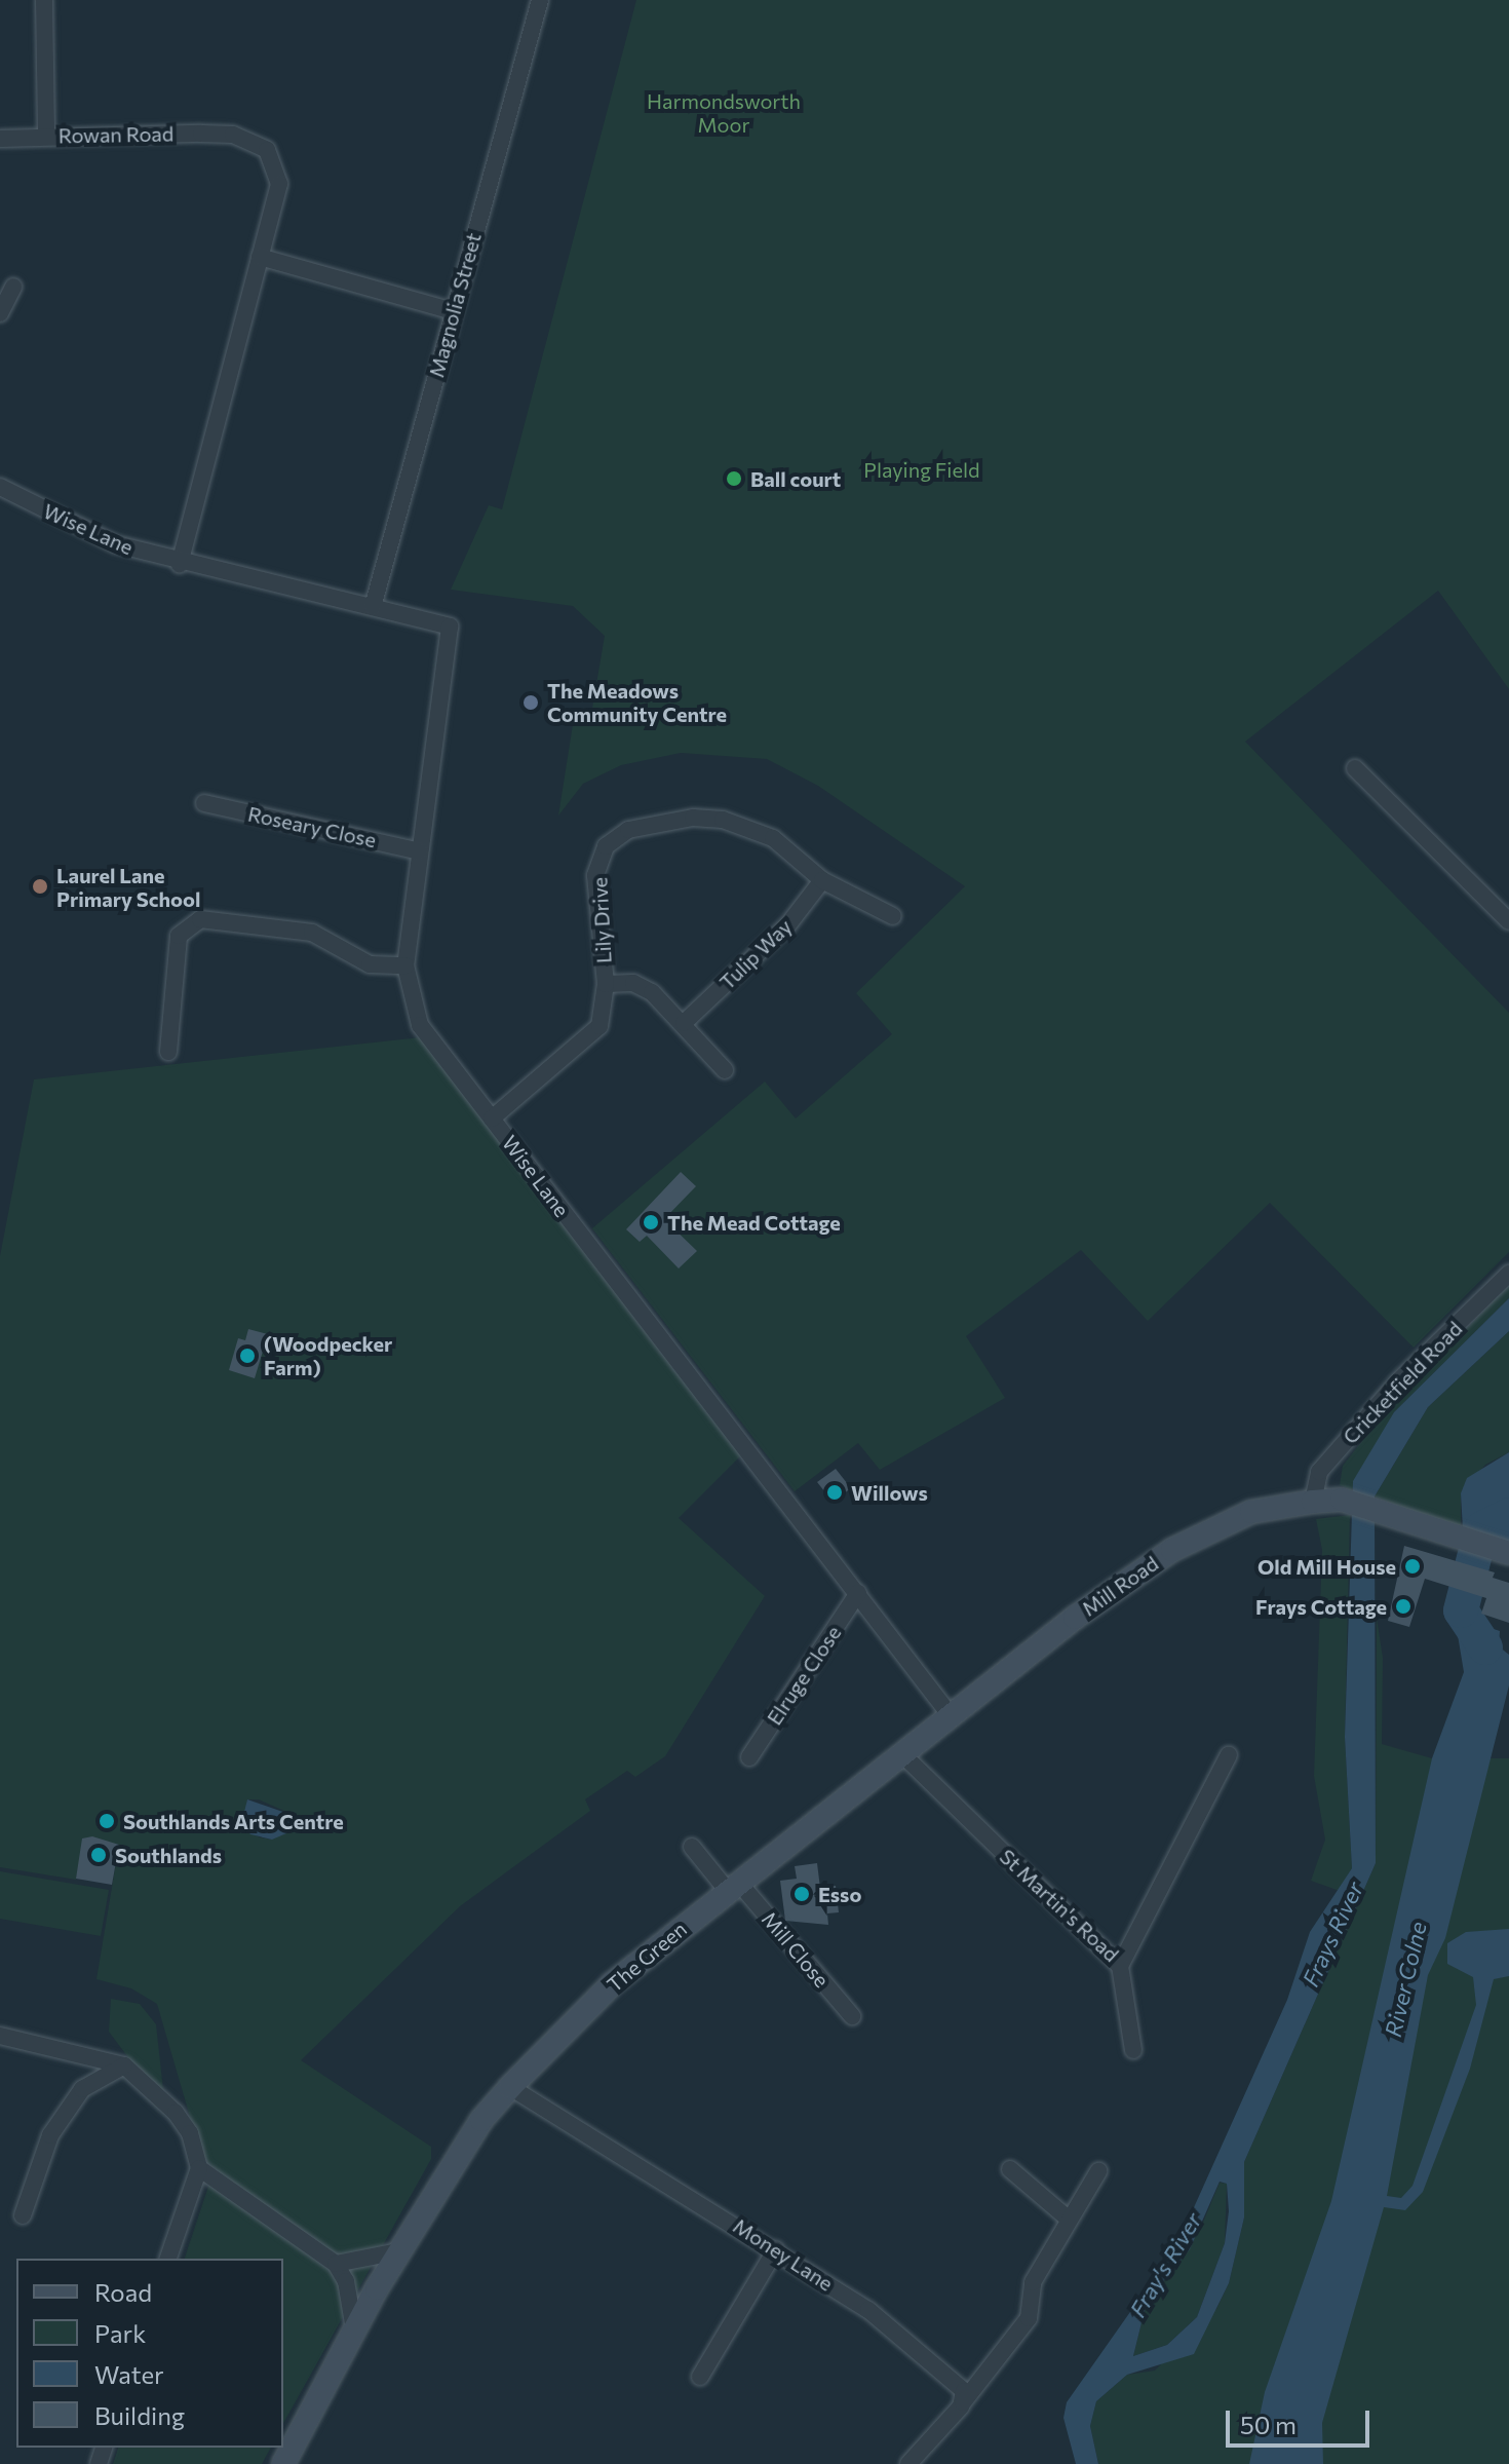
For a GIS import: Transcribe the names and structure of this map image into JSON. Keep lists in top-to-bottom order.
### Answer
{
  "streets": {
    "street": [
      "Rowan Road",
      "Magnolia Street",
      "Wise Lane",
      "Roseary Close",
      "Lily Drive",
      "Tulip Way",
      "Cricketfield Road",
      "Mill Road",
      "Elruge Close",
      "St Martin's Road",
      "Mill Close",
      "The Green",
      "Money Lane"
    ]
  },
  "crossings": [
    ["Magnolia Street", "Wise Lane"],
    ["Wise Lane", "Roseary Close"],
    ["Wise Lane", "Lily Drive"],
    ["Wise Lane", "Mill Road"],
    ["Wise Lane", "Elruge Close"],
    ["Wise Lane", "The Green"],
    ["Lily Drive", "Tulip Way"],
    ["Cricketfield Road", "Mill Road"],
    ["Mill Road", "The Green"],
    ["St Martin's Road", "The Green"],
    ["Mill Close", "The Green"],
    ["The Green", "Money Lane"]
  ],
  "water": ["Frays River", "River Colne", "Fray's River"],
  "parks": ["Harmondsworth Moor", "Playing Field"],
  "places": [
    "Ball court",
    "The Meadows Community Centre",
    "Laurel Lane Primary School",
    "The Mead Cottage",
    "(Woodpecker Farm)",
    "Willows",
    "Old Mill House",
    "Frays Cottage",
    "Southlands Arts Centre",
    "Southlands",
    "Esso"
  ],
  "legend": [
    "Road",
    "Park",
    "Water",
    "Building"
  ],
  "scale_bar": "50 m"
}
